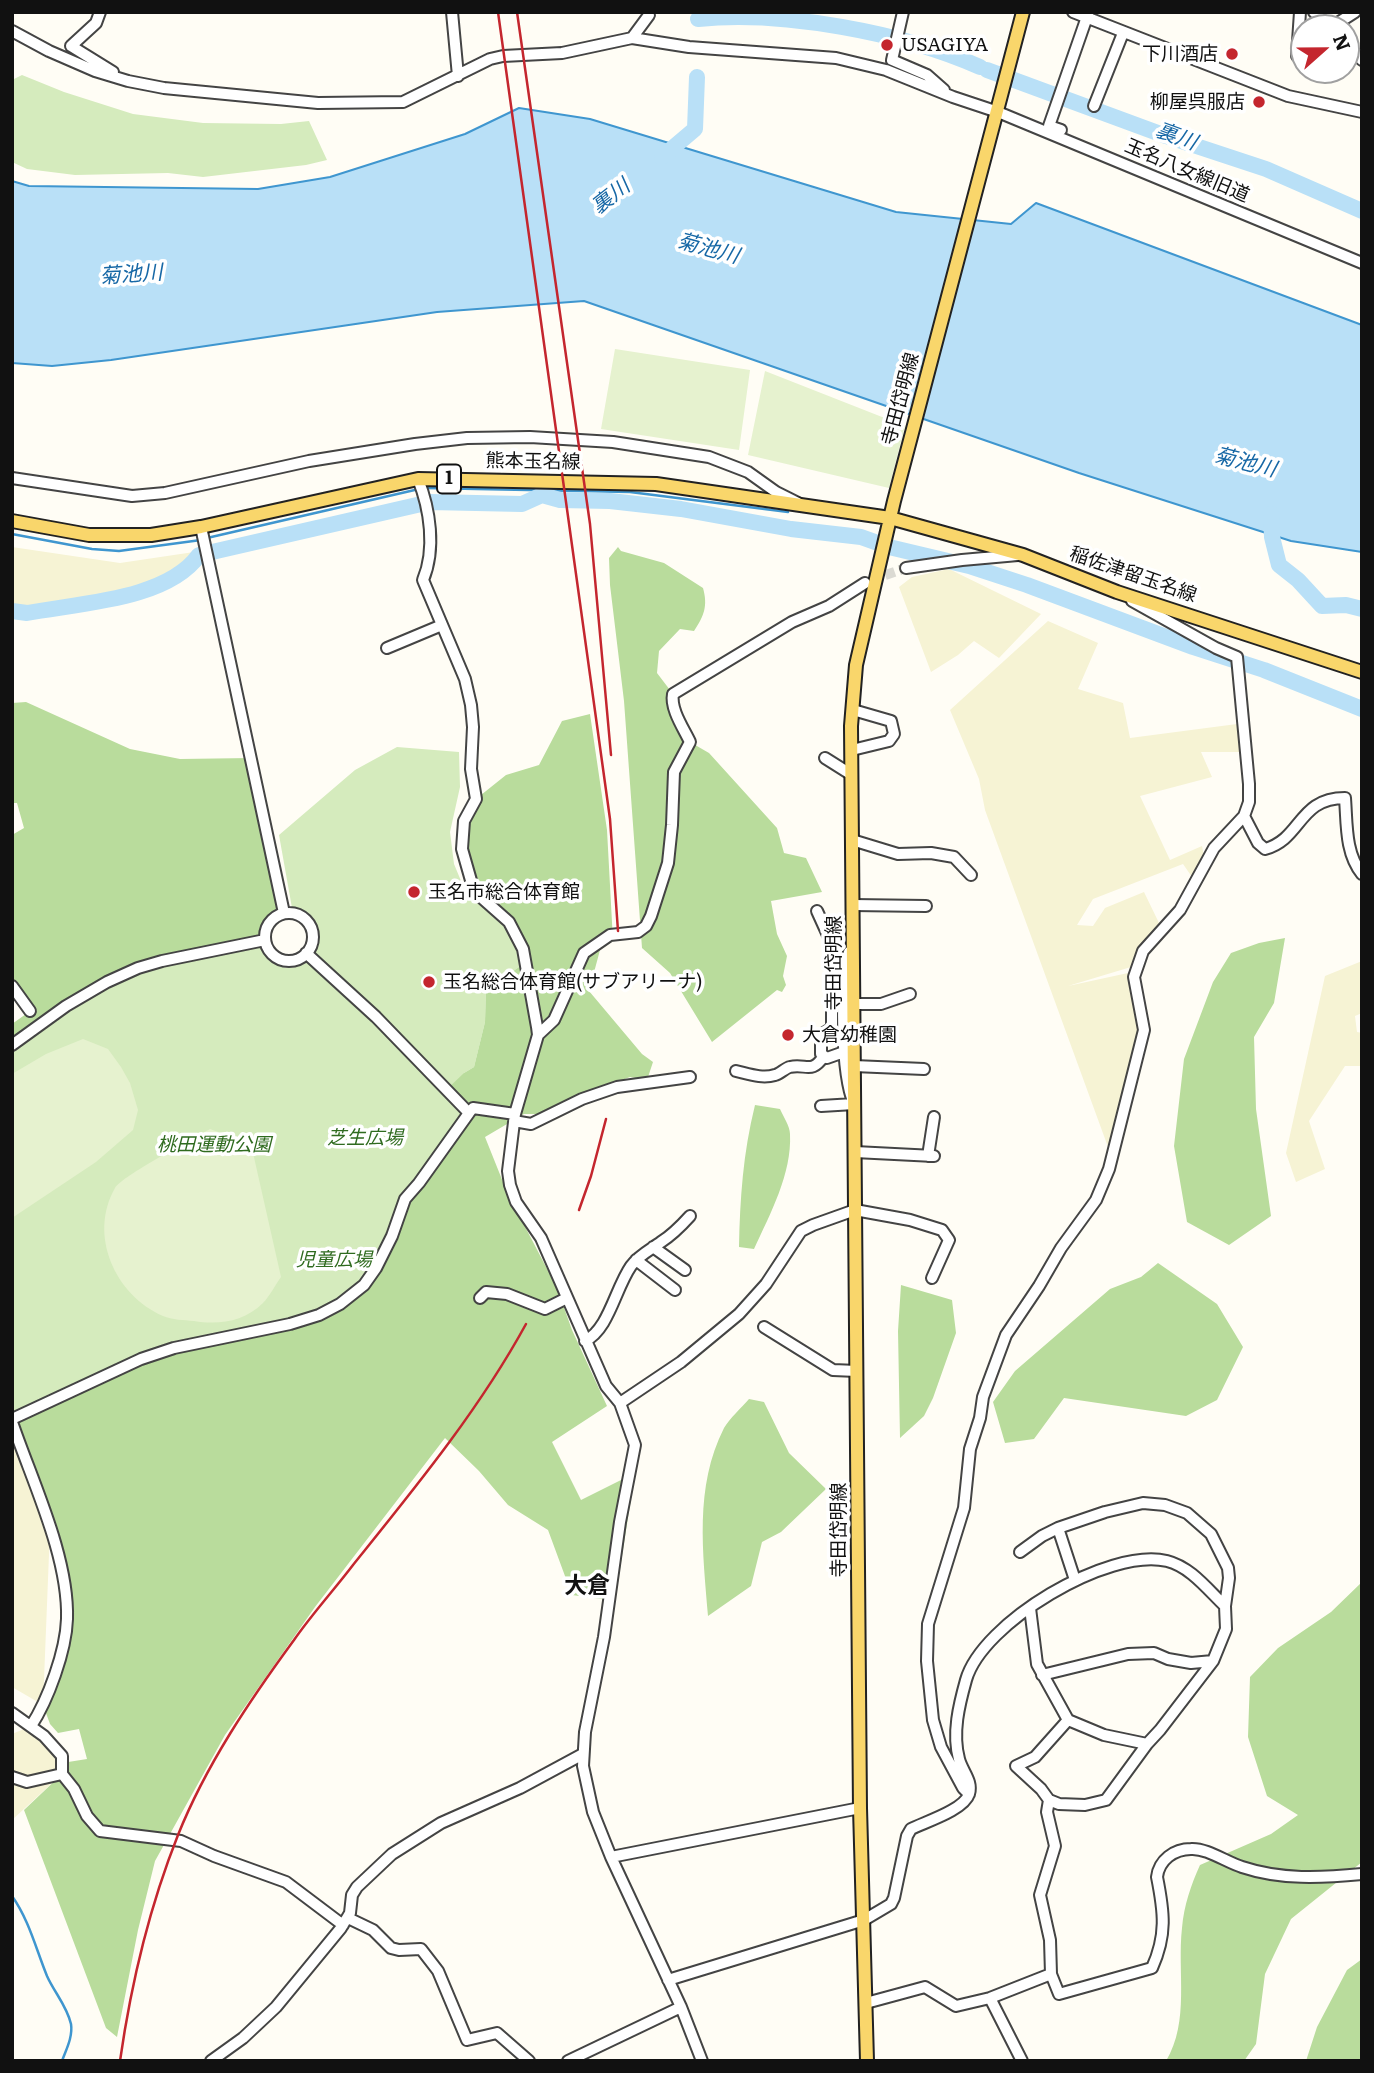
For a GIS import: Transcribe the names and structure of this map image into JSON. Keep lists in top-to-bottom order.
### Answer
{
  "streets": {
    "main road": [
      "寺田岱明線",
      "熊本玉名線",
      "1",
      "稲佐津留玉名線"
    ],
    "street": ["玉名八女線旧道"]
  },
  "crossings": [
    ["玉名八女線旧道", "寺田岱明線"],
    ["寺田岱明線", "熊本玉名線"],
    ["寺田岱明線", "稲佐津留玉名線"],
    ["熊本玉名線", "稲佐津留玉名線"]
  ],
  "districts": ["大倉"],
  "water": ["裏川", "菊池川"],
  "parks": ["芝生広場", "桃田運動公園", "児童広場"],
  "places": [
    "USAGIYA",
    "下川酒店",
    "柳屋呉服店",
    "玉名市総合体育館",
    "玉名総合体育館(サブアリーナ)",
    "大倉幼稚園"
  ],
  "north": "right"
}
